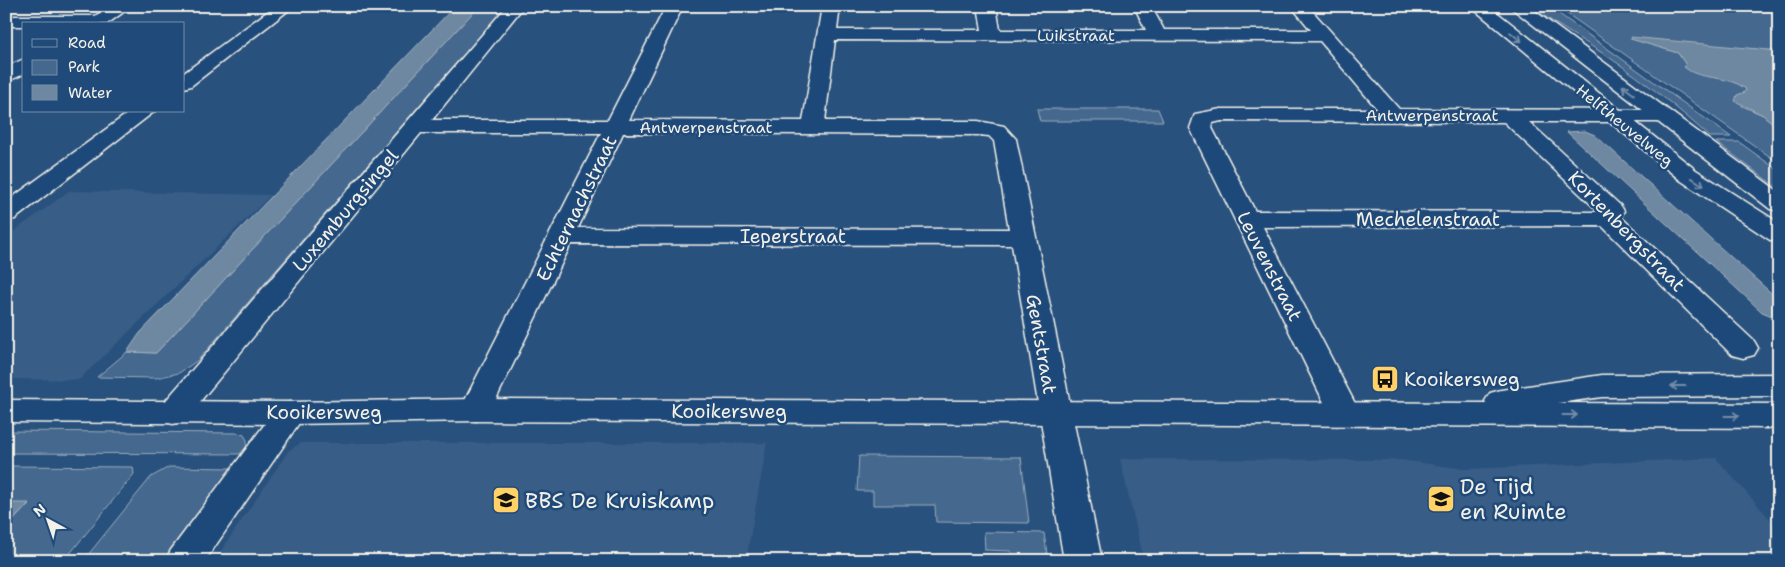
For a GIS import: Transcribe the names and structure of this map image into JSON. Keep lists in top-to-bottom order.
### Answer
{
  "streets": {
    "street": [
      "Luikstraat",
      "Antwerpenstraat",
      "Helftheuvelweg",
      "Echternachstraat",
      "Luxemburgsingel",
      "Mechelenstraat",
      "Kortenbergstraat",
      "Ieperstraat",
      "Leuvenstraat",
      "Gentstraat",
      "Kooikersweg"
    ]
  },
  "crossings": [
    ["Antwerpenstraat", "Helftheuvelweg"],
    ["Antwerpenstraat", "Echternachstraat"],
    ["Antwerpenstraat", "Luxemburgsingel"],
    ["Antwerpenstraat", "Kortenbergstraat"],
    ["Antwerpenstraat", "Leuvenstraat"],
    ["Antwerpenstraat", "Gentstraat"],
    ["Echternachstraat", "Ieperstraat"],
    ["Echternachstraat", "Kooikersweg"],
    ["Luxemburgsingel", "Kooikersweg"],
    ["Mechelenstraat", "Kortenbergstraat"],
    ["Mechelenstraat", "Leuvenstraat"],
    ["Ieperstraat", "Gentstraat"],
    ["Leuvenstraat", "Kooikersweg"],
    ["Gentstraat", "Kooikersweg"]
  ],
  "places": {
    "bus stop": ["Kooikersweg"],
    "school or university": ["De Tijd en Ruimte", "BBS De Kruiskamp"]
  },
  "legend": ["Road", "Park", "Water"],
  "north": "top left"
}
